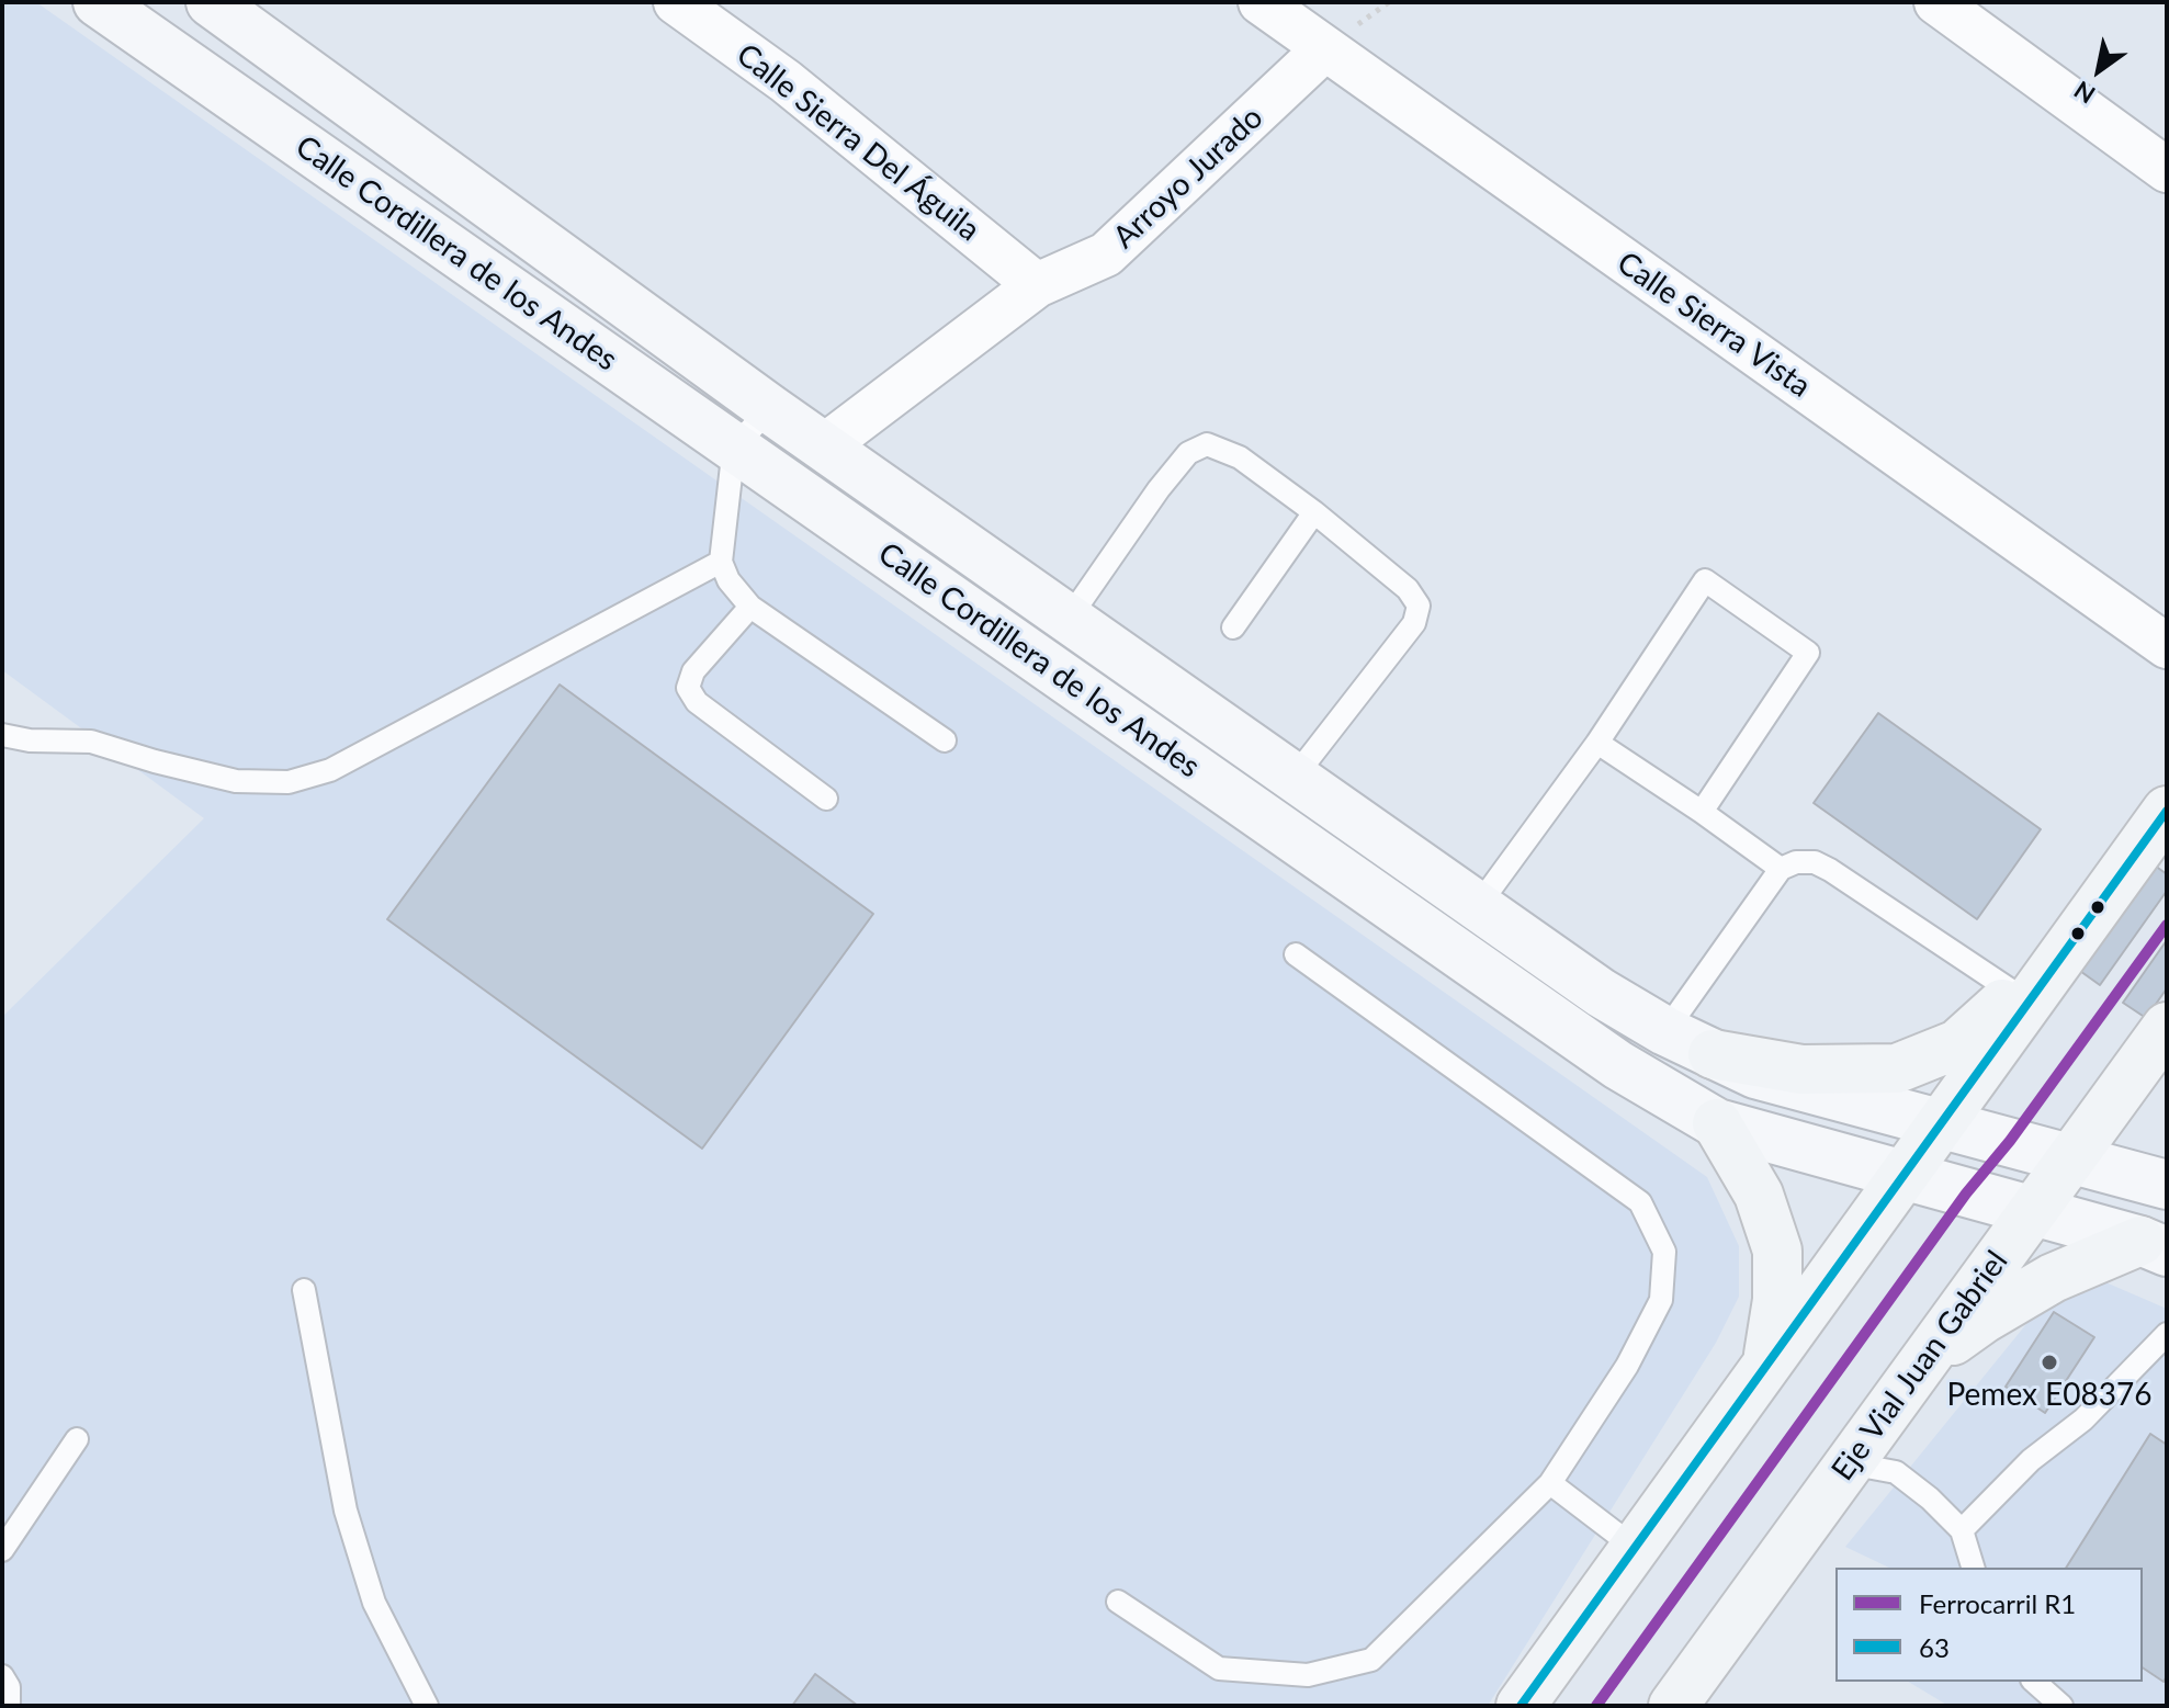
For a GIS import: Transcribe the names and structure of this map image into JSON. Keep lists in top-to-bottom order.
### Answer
{
  "streets": {
    "main road": ["Calle Cordillera de los Andes", "Eje Vial Juan Gabriel"],
    "street": ["Calle Sierra Del Águila", "Arroyo Jurado", "Calle Sierra Vista"]
  },
  "crossings": [
    ["Calle Sierra Del Águila", "Arroyo Jurado"],
    ["Arroyo Jurado", "Calle Cordillera de los Andes"],
    ["Arroyo Jurado", "Calle Sierra Vista"],
    ["Calle Cordillera de los Andes", "Eje Vial Juan Gabriel"]
  ],
  "places": ["Pemex E08376"],
  "lines": ["transit line 63", "rail line R1"],
  "legend": ["Ferrocarril R1", "63"],
  "north": "bottom left"
}
